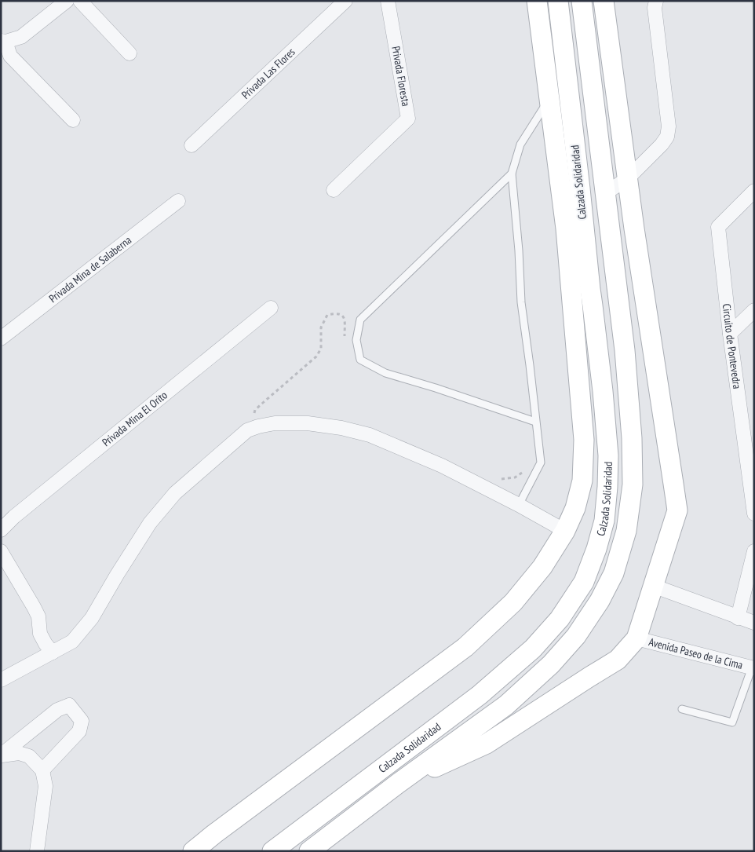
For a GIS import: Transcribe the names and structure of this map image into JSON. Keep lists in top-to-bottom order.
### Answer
{
  "streets": {
    "main road": ["Calzada Solidaridad"],
    "street": [
      "Privada Las Flores",
      "Privada Floresta",
      "Privada Mina de Salaberna",
      "Circuito de Pontevedra",
      "Privada Mina El Orito",
      "Avenida Paseo de la Cima"
    ]
  }
}
